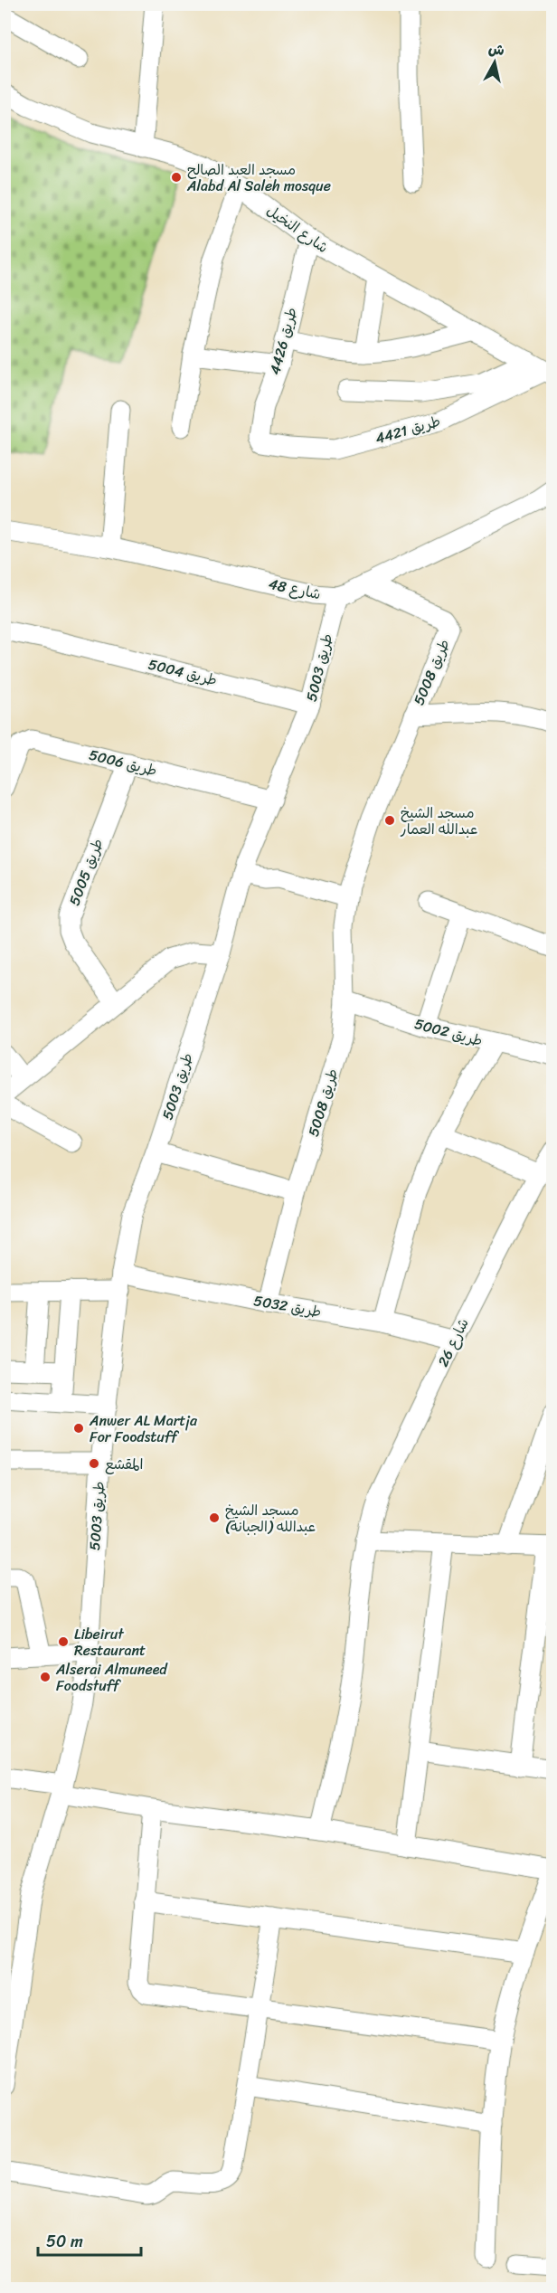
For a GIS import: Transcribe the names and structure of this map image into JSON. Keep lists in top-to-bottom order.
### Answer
{
  "streets": {
    "street": [
      "شارع النخيل",
      "طريق 4426",
      "طريق 4421",
      "شارع 48",
      "طريق 5003",
      "طريق 5004",
      "طريق 5008",
      "طريق 5006",
      "طريق 5005",
      "طريق 5002",
      "طريق 5032",
      "شارع 26"
    ]
  },
  "crossings": [
    ["شارع النخيل", "طريق 4426"],
    ["شارع النخيل", "طريق 4421"],
    ["طريق 4426", "طريق 4421"],
    ["شارع 48", "طريق 5003"],
    ["شارع 48", "طريق 5008"],
    ["طريق 5003", "طريق 5004"],
    ["طريق 5003", "طريق 5006"],
    ["طريق 5003", "طريق 5032"],
    ["طريق 5008", "طريق 5002"],
    ["طريق 5008", "طريق 5032"],
    ["طريق 5006", "طريق 5005"],
    ["طريق 5032", "شارع 26"]
  ],
  "places": [
    "مسجد العبد الصالح Alabd Al Saleh mosque",
    "مسجد الشيخ عبدالله العمار",
    "Anwer AL Martja For Foodstuff",
    "المقشع",
    "مسجد الشيخ عبدالله (الجبانة)",
    "Libeirut Restaurant",
    "Alserai Almuneed Foodstuff"
  ],
  "scale_bar": "50 m",
  "north": "top"
}
